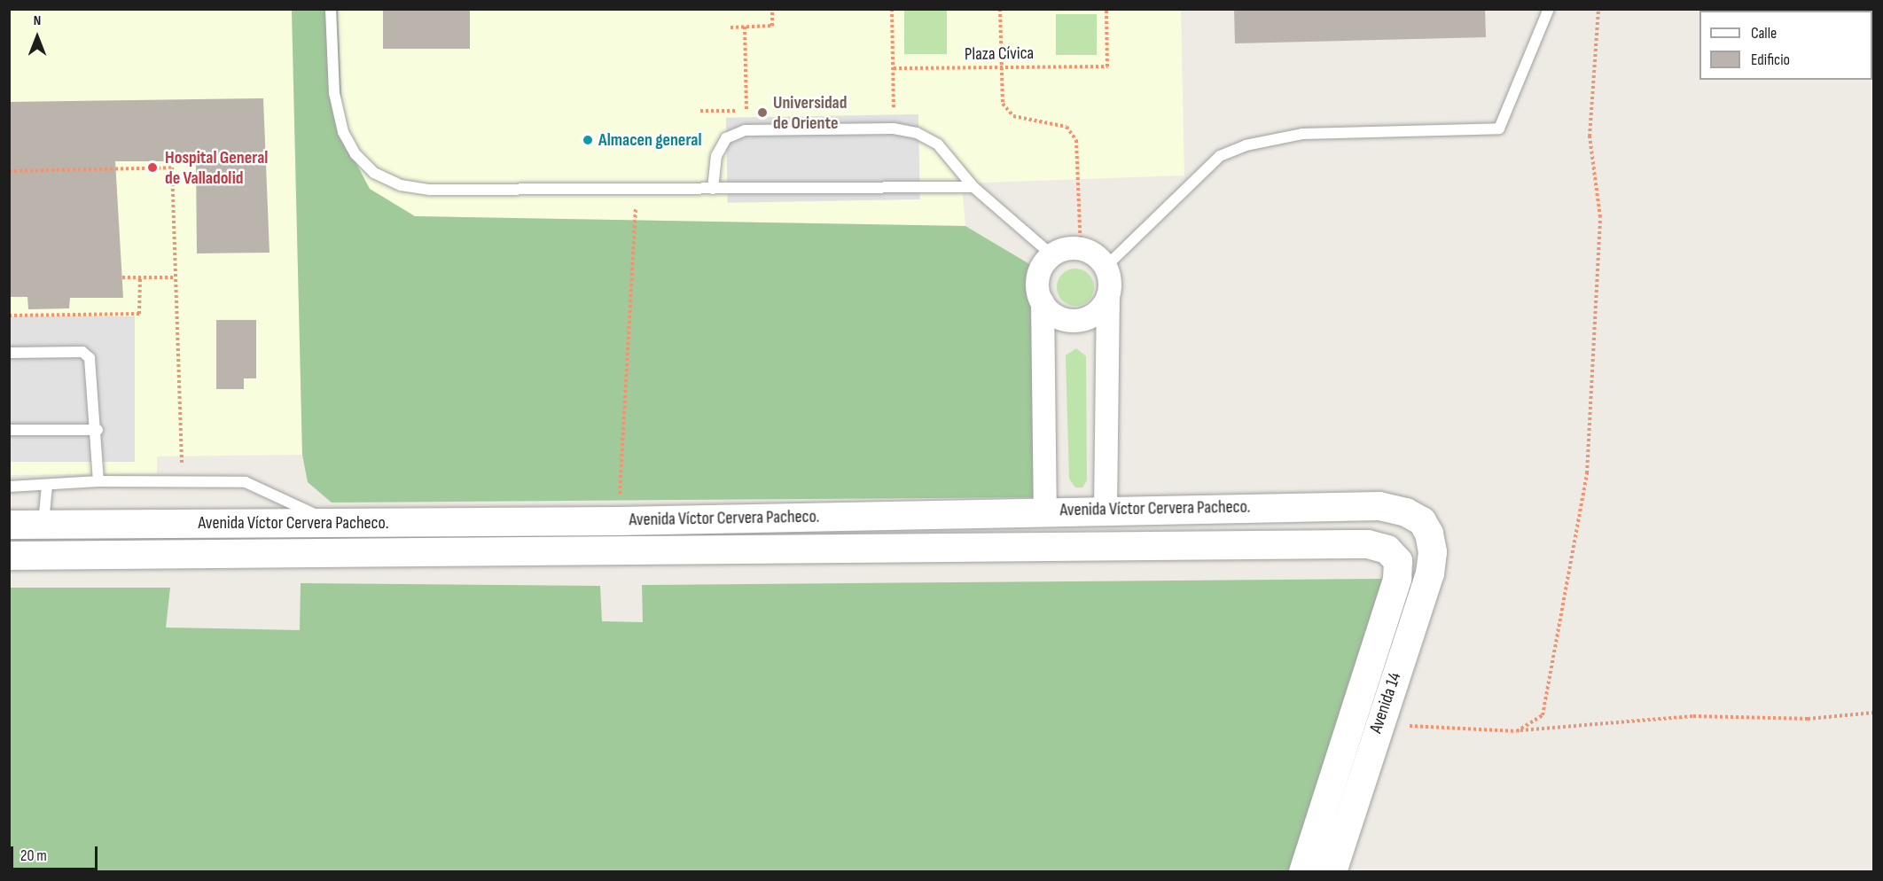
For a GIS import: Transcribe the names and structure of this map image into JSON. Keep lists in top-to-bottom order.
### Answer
{
  "streets": {
    "street": ["Avenida Víctor Cervera Pacheco.", "Avenida 14"],
    "path": ["Plaza Cívica"]
  },
  "crossings": [
    ["Avenida Víctor Cervera Pacheco.", "Avenida 14"]
  ],
  "places": ["Universidad de Oriente", "Almacen general", "Hospital General de Valladolid"],
  "legend": ["Calle", "Edificio"],
  "scale_bar": "20 m",
  "north": "top"
}
